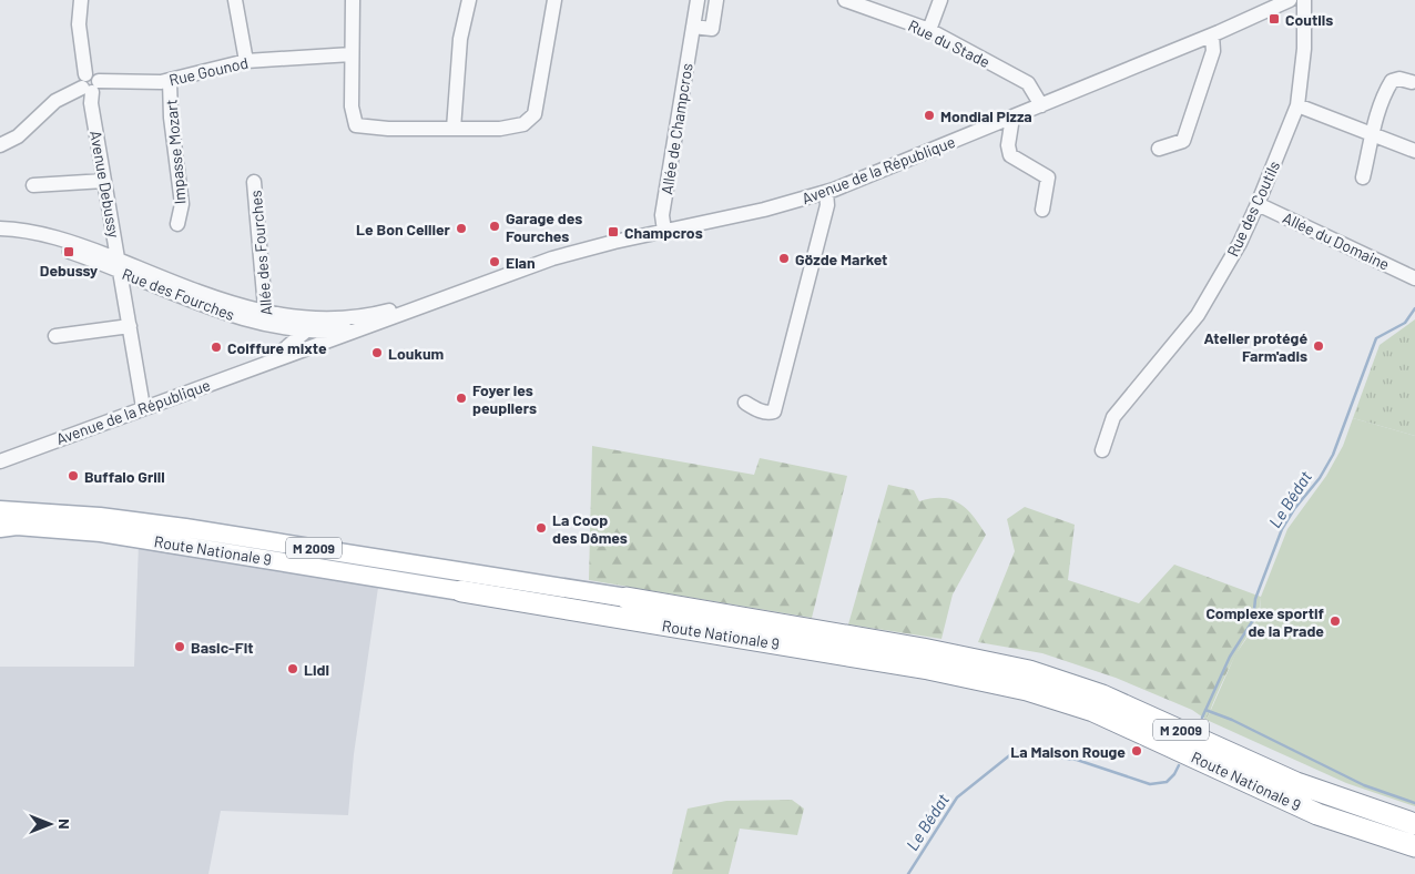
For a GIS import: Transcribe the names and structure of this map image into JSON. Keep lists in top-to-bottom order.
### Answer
{
  "streets": {
    "highway": ["M 2009", "Route Nationale 9"],
    "street": [
      "Rue du Stade",
      "Rue Gounod",
      "Allée de Champcros",
      "Impasse Mozart",
      "Avenue de la République",
      "Avenue Debussy",
      "Rue des Coutils",
      "Allée du Domaine",
      "Allée des Fourches",
      "Rue des Fourches"
    ]
  },
  "crossings": [
    ["Rue du Stade", "Avenue de la République"],
    ["Rue Gounod", "Impasse Mozart"],
    ["Rue Gounod", "Avenue Debussy"],
    ["Allée de Champcros", "Avenue de la République"],
    ["Avenue de la République", "Avenue Debussy"],
    ["Avenue de la République", "Rue des Fourches"],
    ["Avenue Debussy", "Rue des Fourches"],
    ["Rue des Coutils", "Allée du Domaine"],
    ["Allée des Fourches", "Rue des Fourches"],
    ["M 2009", "Route Nationale 9"]
  ],
  "water": ["Le Bédat"],
  "places": {
    "transit": ["Coutils", "Champcros", "Debussy"],
    "other": [
      "Mondial Pizza",
      "Garage des Fourches",
      "Le Bon Cellier",
      "Gözde Market",
      "Elan",
      "Atelier protégé Farm'adis",
      "Coiffure mixte",
      "Loukum",
      "Foyer les peupliers",
      "Buffalo Grill",
      "La Coop des Dômes",
      "Complexe sportif de la Prade",
      "Basic-Fit",
      "Lidl",
      "La Maison Rouge"
    ]
  },
  "north": "right"
}
